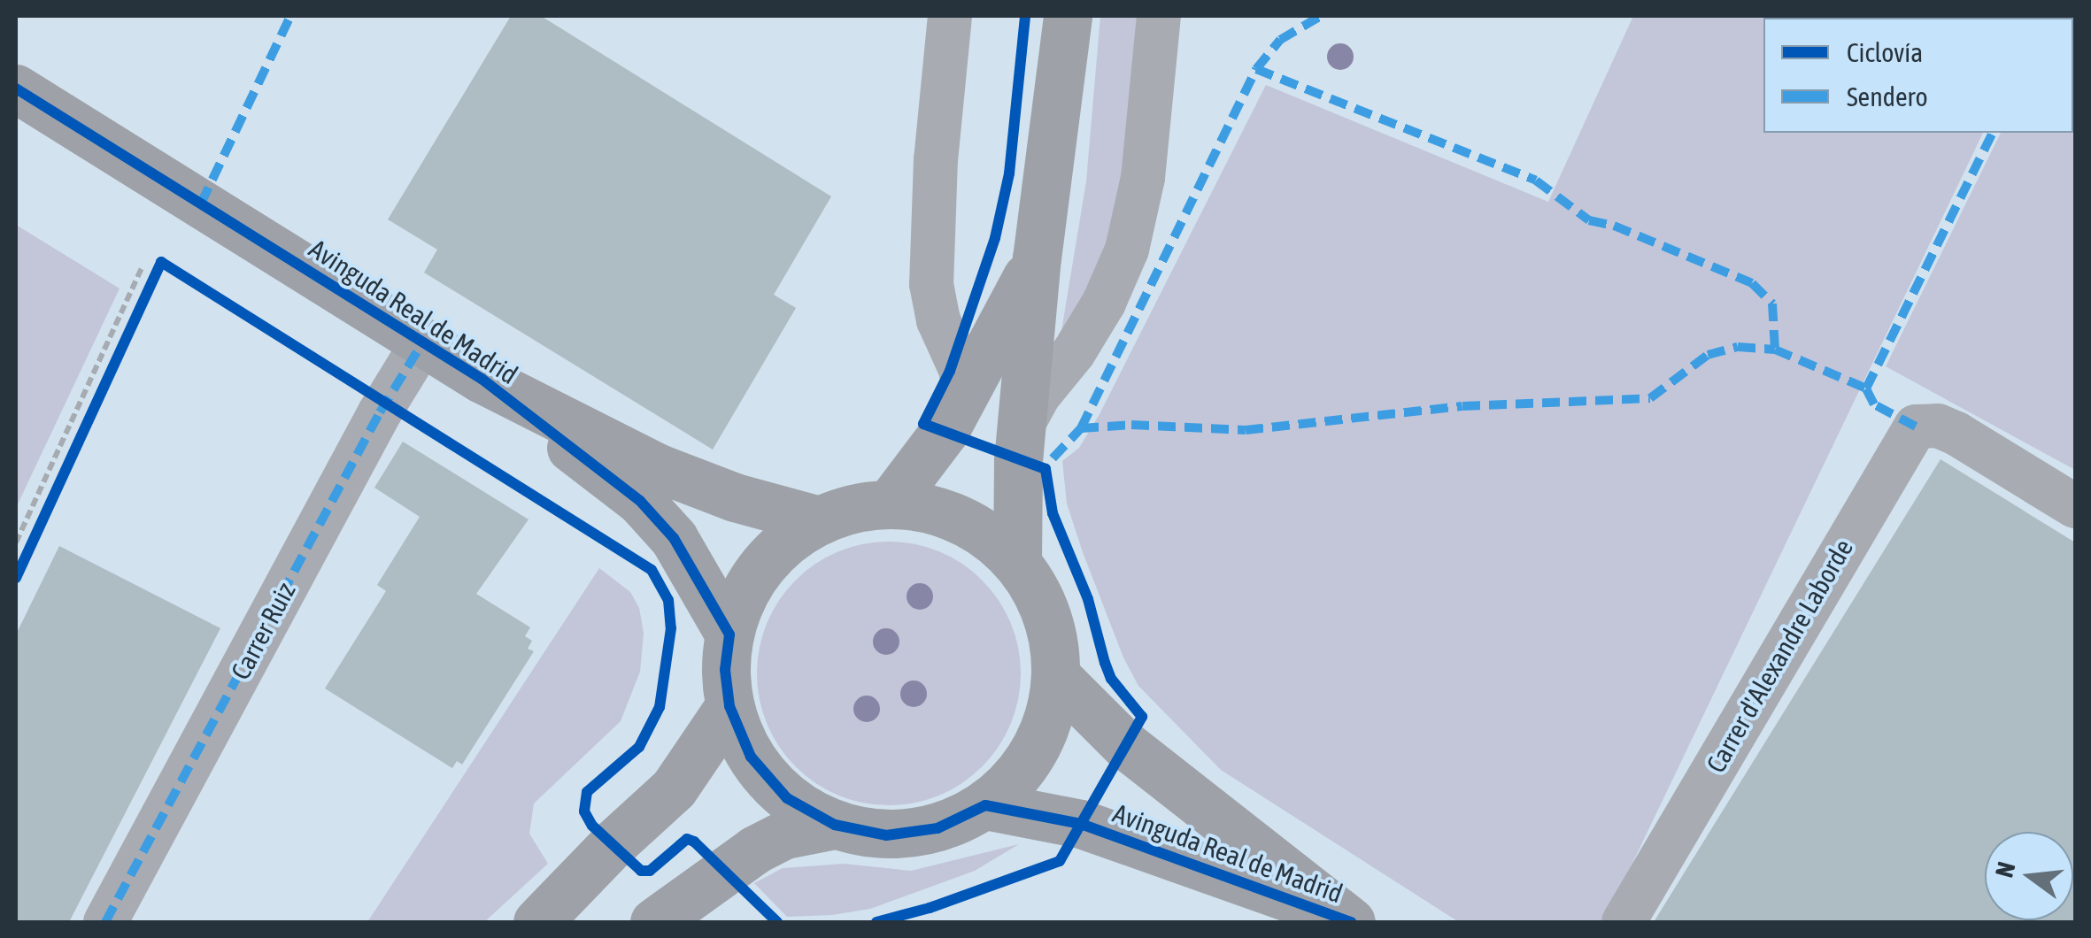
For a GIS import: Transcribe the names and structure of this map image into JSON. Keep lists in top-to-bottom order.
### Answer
{
  "streets": {
    "main road": ["Avinguda Real de Madrid"],
    "street": ["Carrer Ruiz", "Carrer d'Alexandre Laborde"]
  },
  "crossings": [
    ["Avinguda Real de Madrid", "Carrer Ruiz"]
  ],
  "legend": ["Ciclovía", "Sendero"],
  "north": "left"
}
